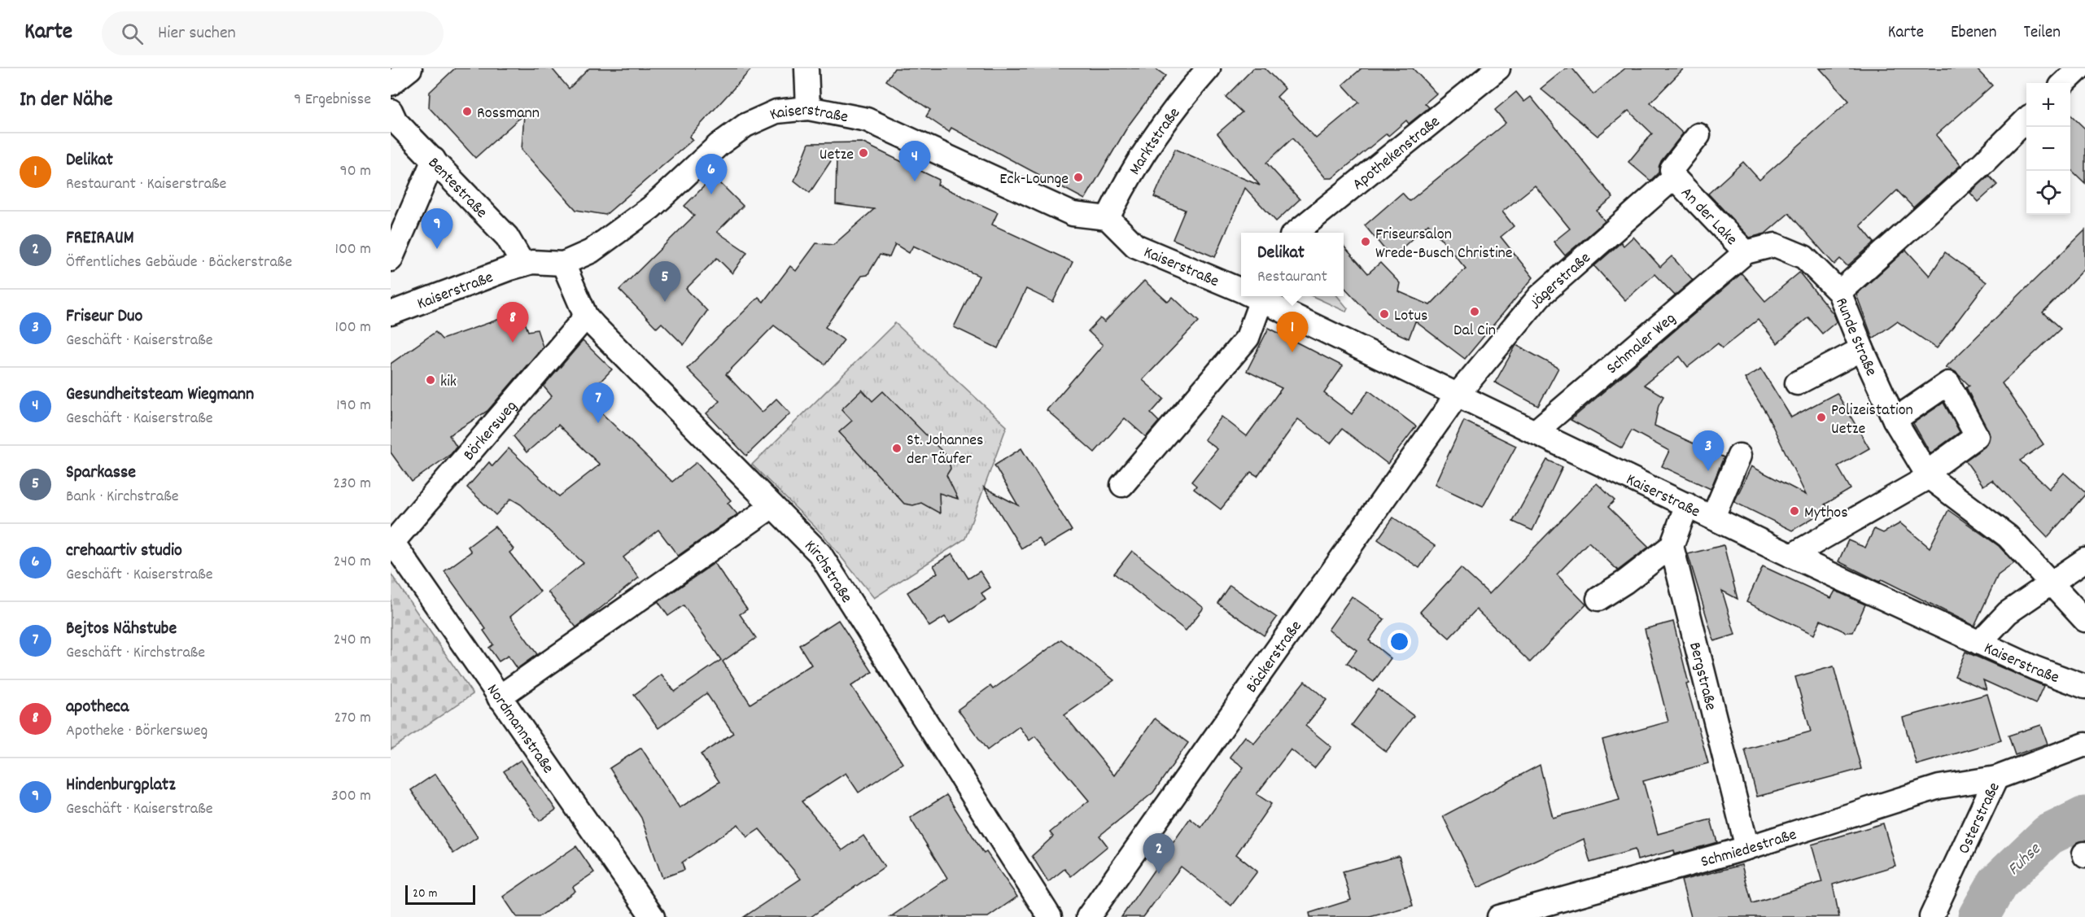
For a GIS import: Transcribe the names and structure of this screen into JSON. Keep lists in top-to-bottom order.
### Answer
{
  "streets": {
    "street": [
      "Kaiserstraße",
      "Marktstraße",
      "Apothekenstraße",
      "Bentestraße",
      "An der Lake",
      "Jägerstraße",
      "Runde Straße",
      "Schmaler Weg",
      "Börkersweg",
      "Kirchstraße",
      "Bäckerstraße",
      "Bergstraße",
      "Nordmannstraße",
      "Osterstraße",
      "Schmiedestraße"
    ]
  },
  "crossings": [
    ["Kaiserstraße", "Marktstraße"],
    ["Kaiserstraße", "Bentestraße"],
    ["Kaiserstraße", "Jägerstraße"],
    ["Kaiserstraße", "Schmaler Weg"],
    ["Kaiserstraße", "Kirchstraße"],
    ["Kaiserstraße", "Bäckerstraße"],
    ["An der Lake", "Jägerstraße"],
    ["An der Lake", "Runde Straße"],
    ["An der Lake", "Schmaler Weg"],
    ["Jägerstraße", "Bäckerstraße"],
    ["Runde Straße", "Schmaler Weg"],
    ["Börkersweg", "Kirchstraße"],
    ["Börkersweg", "Nordmannstraße"],
    ["Bergstraße", "Schmiedestraße"],
    ["Osterstraße", "Schmiedestraße"]
  ],
  "water": ["Fuhse"],
  "places": [
    "Rossmann",
    "Uetze",
    "Eck-Lounge",
    "Friseursalon Wrede-Busch Christine",
    "Dal Cin",
    "Lotus",
    "kik",
    "Polizeistation Uetze",
    "St. Johannes der Täufer",
    "Mythos"
  ],
  "scale_bar": "20 m",
  "page": {
    "header": "Karte",
    "search": "Hier suchen",
    "nav": ["Karte", "Ebenen", "Teilen"],
    "heading": ["In der Nähe", "9 Ergebnisse"],
    "map_buttons": ["+", "−"],
    "list": [
      {
        "mark": "1",
        "name": "Delikat",
        "note": "Restaurant · Kaiserstraße",
        "value": "90 m"
      },
      {
        "mark": "2",
        "name": "FREIRAUM",
        "note": "Öffentliches Gebäude · Bäckerstraße",
        "value": "100 m"
      },
      {
        "mark": "3",
        "name": "Friseur Duo",
        "note": "Geschäft · Kaiserstraße",
        "value": "100 m"
      },
      {
        "mark": "4",
        "name": "Gesundheitsteam Wiegmann",
        "note": "Geschäft · Kaiserstraße",
        "value": "190 m"
      },
      {
        "mark": "5",
        "name": "Sparkasse",
        "note": "Bank · Kirchstraße",
        "value": "230 m"
      },
      {
        "mark": "6",
        "name": "crehaartiv studio",
        "note": "Geschäft · Kaiserstraße",
        "value": "240 m"
      },
      {
        "mark": "7",
        "name": "Bejtos Nähstube",
        "note": "Geschäft · Kirchstraße",
        "value": "240 m"
      },
      {
        "mark": "8",
        "name": "apotheca",
        "note": "Apotheke · Börkersweg",
        "value": "270 m"
      },
      {
        "mark": "9",
        "name": "Hindenburgplatz",
        "note": "Geschäft · Kaiserstraße",
        "value": "300 m"
      }
    ],
    "pins": [
      "4",
      "6",
      "9",
      "5",
      "8",
      "1",
      "7",
      "3",
      "2"
    ],
    "popup": ["Delikat", "Restaurant"],
    "scale": "20 m"
  }
}
